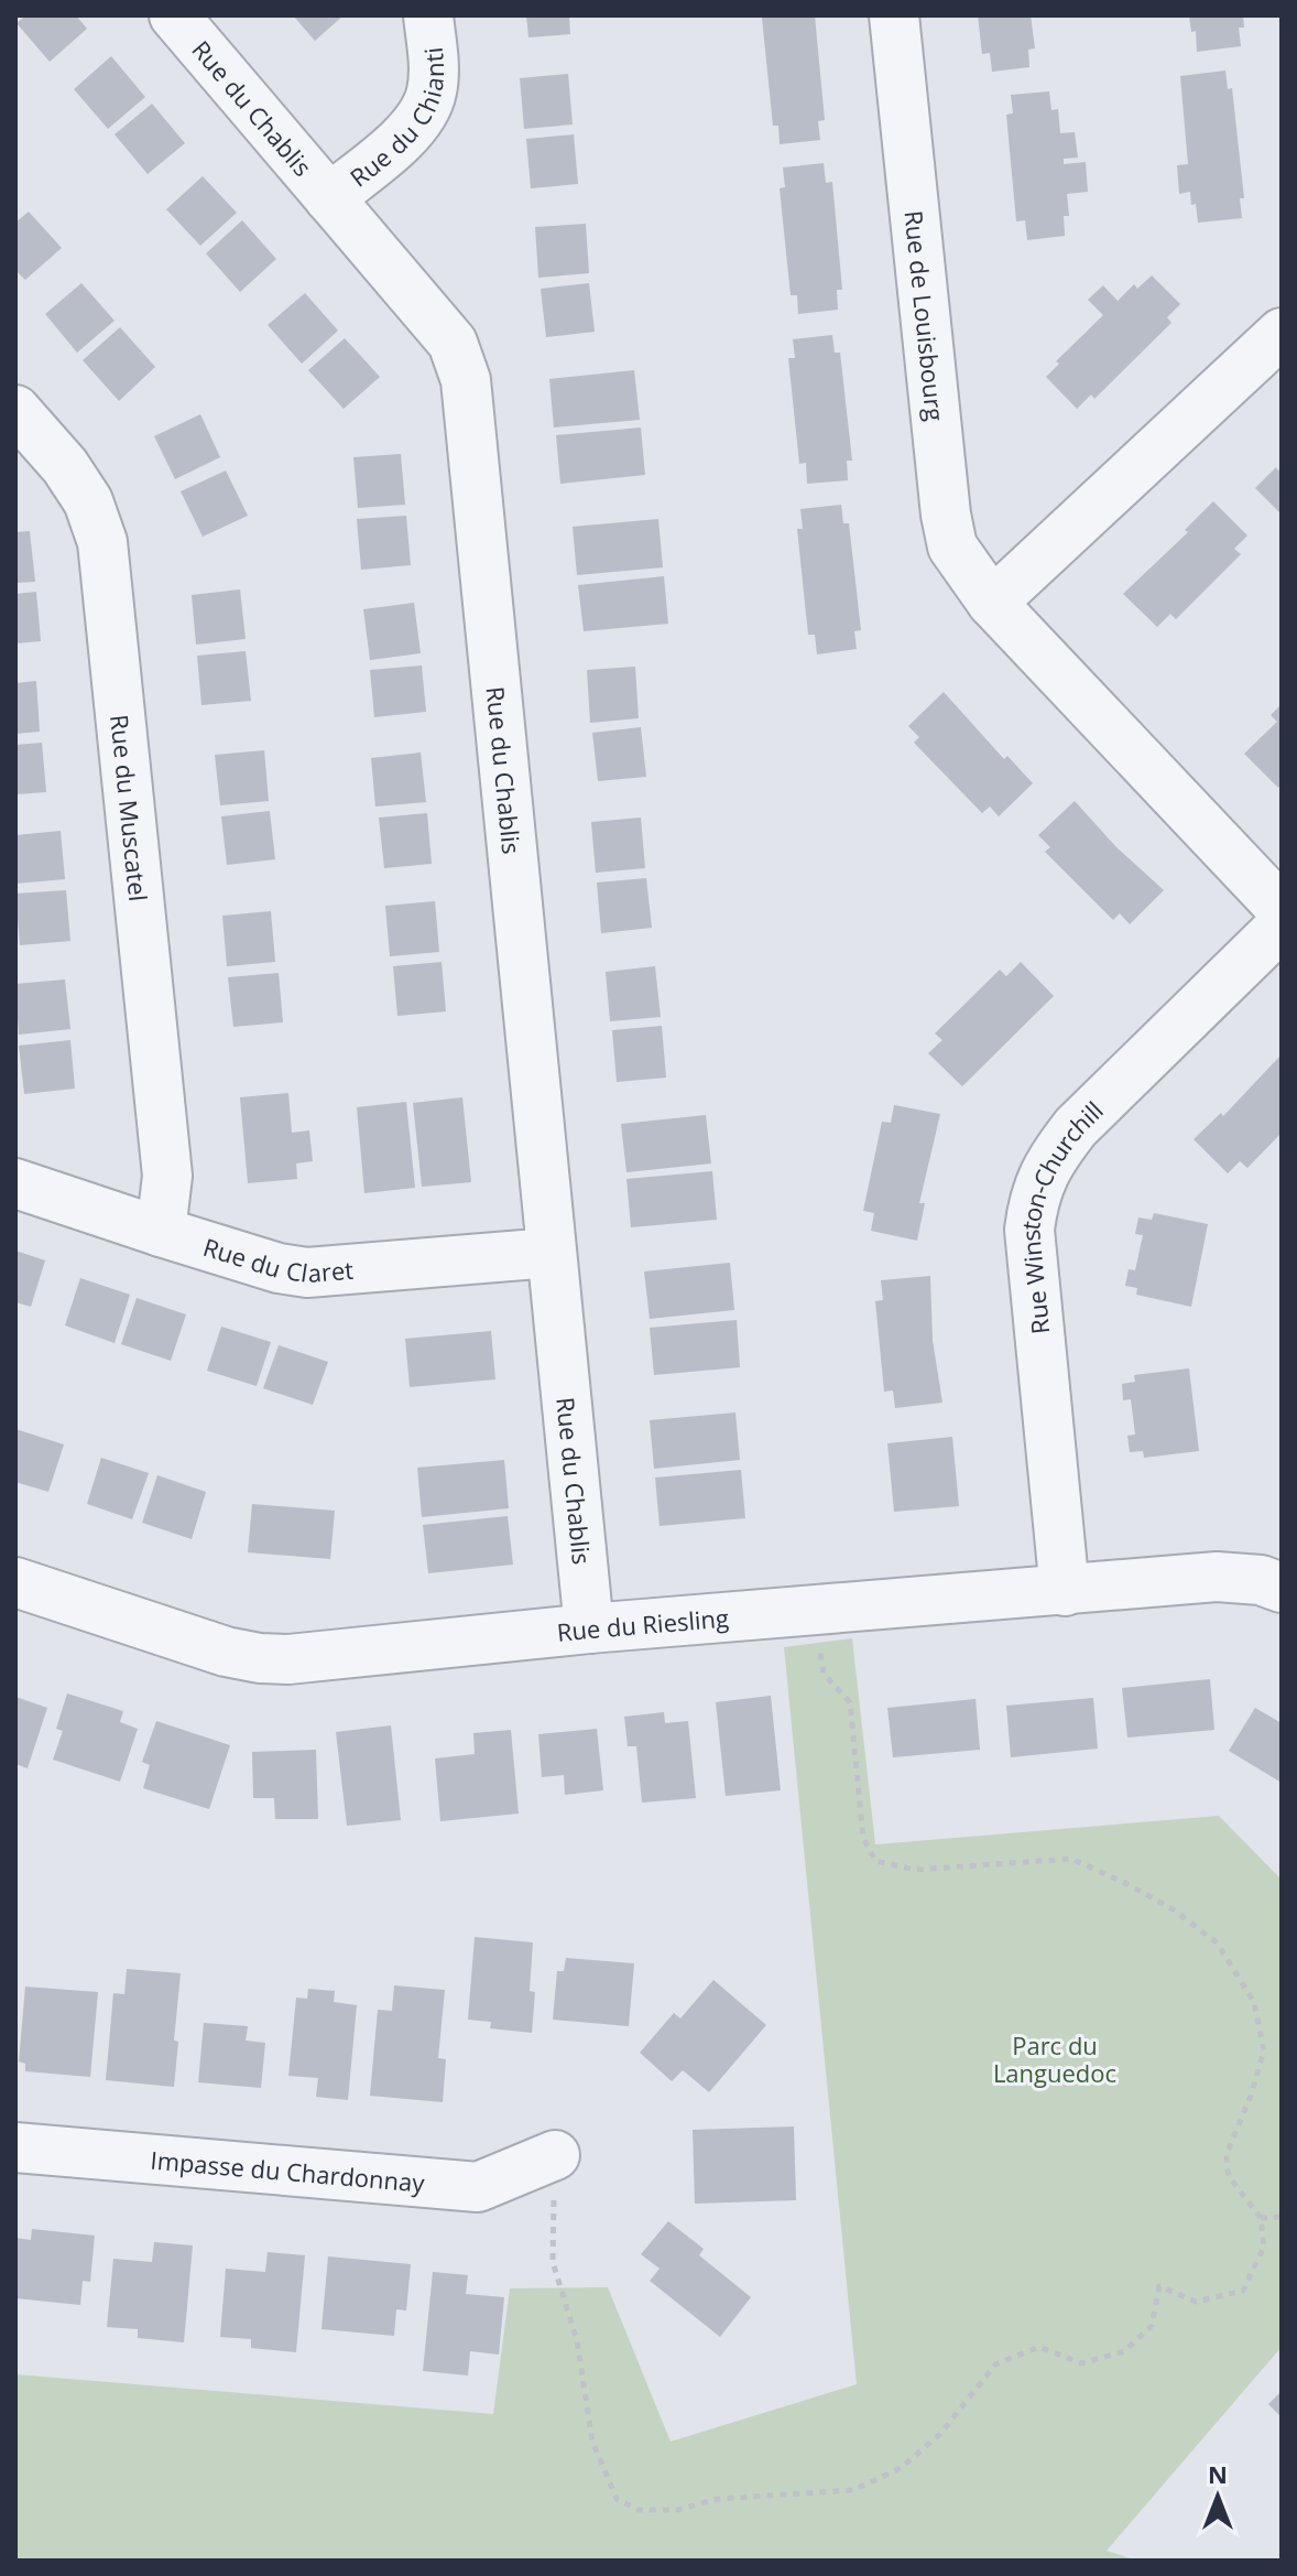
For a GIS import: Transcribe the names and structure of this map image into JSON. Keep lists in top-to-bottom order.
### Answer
{
  "streets": {
    "street": [
      "Rue du Chablis",
      "Rue du Chianti",
      "Rue de Louisbourg",
      "Rue du Muscatel",
      "Rue Winston-Churchill",
      "Rue du Claret",
      "Rue du Riesling",
      "Impasse du Chardonnay"
    ]
  },
  "crossings": [
    ["Rue du Chablis", "Rue du Chianti"],
    ["Rue du Chablis", "Rue du Claret"],
    ["Rue du Chablis", "Rue du Riesling"],
    ["Rue du Muscatel", "Rue du Claret"],
    ["Rue Winston-Churchill", "Rue du Riesling"]
  ],
  "parks": ["Parc du Languedoc"],
  "north": "top"
}
